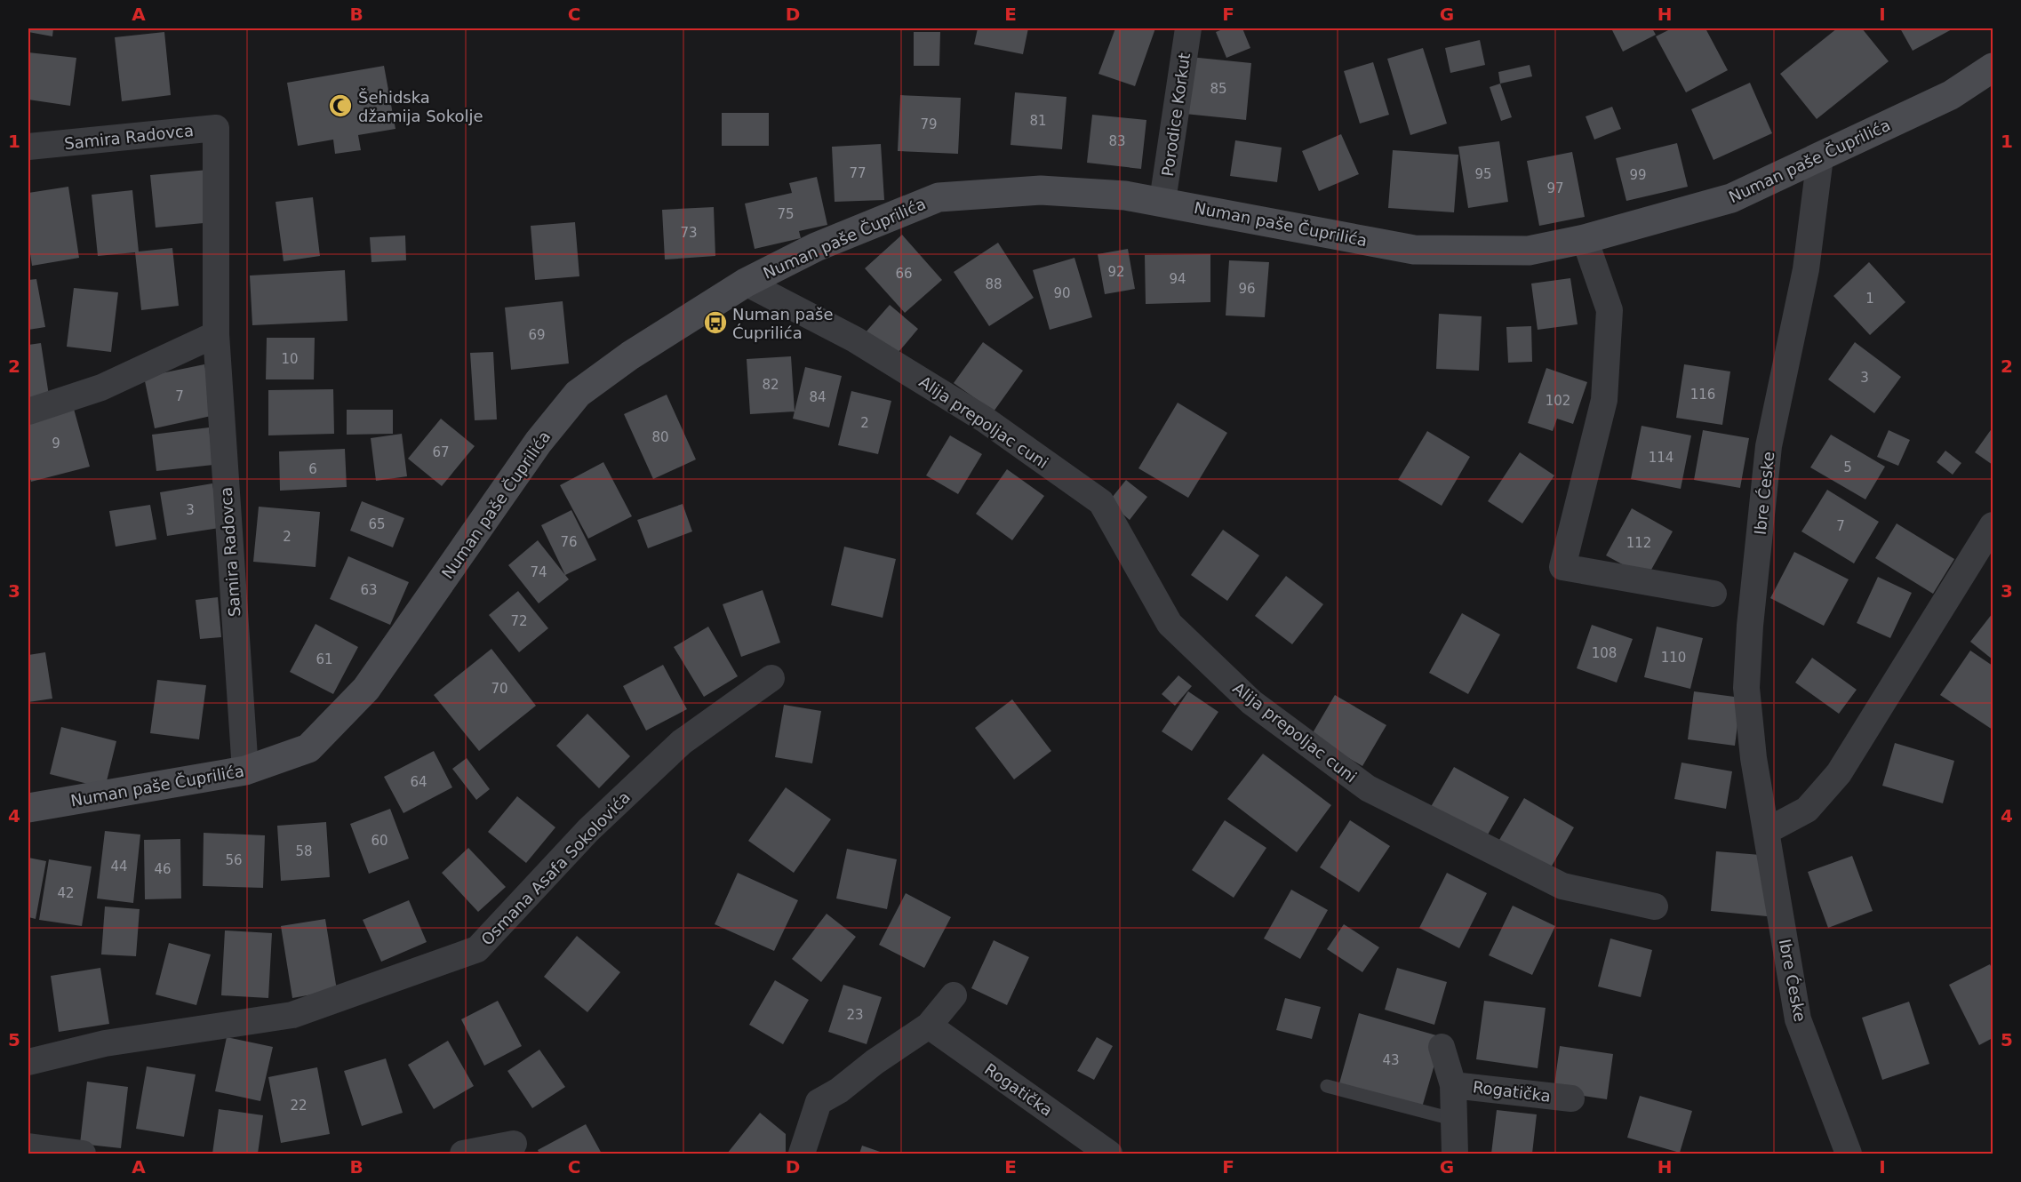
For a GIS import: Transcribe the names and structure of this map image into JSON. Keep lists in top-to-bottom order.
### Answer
{
  "streets": {
    "street": [
      "Porodice Korkut",
      "Samira Radovca",
      "Numan paše Čuprilića",
      "Alija prepoljac cuni",
      "Ibre Ćeske",
      "Osmana Asafa Sokolovića",
      "Rogatička"
    ]
  },
  "crossings": [
    ["Porodice Korkut", "Numan paše Čuprilića"],
    ["Samira Radovca", "Numan paše Čuprilića"],
    ["Numan paše Čuprilića", "Alija prepoljac cuni"],
    ["Numan paše Čuprilića", "Ibre Ćeske"]
  ],
  "places": {
    "mosque": ["Šehidska džamija Sokolje"],
    "bus stop": ["Numan paše Ćuprilića"]
  },
  "house_numbers": [
    "85",
    "81",
    "79",
    "83",
    "77",
    "95",
    "99",
    "97",
    "75",
    "73",
    "92",
    "66",
    "94",
    "88",
    "96",
    "90",
    "1",
    "69",
    "10",
    "3",
    "82",
    "116",
    "7",
    "84",
    "102",
    "2",
    "80",
    "9",
    "67",
    "114",
    "5",
    "6",
    "3",
    "65",
    "7",
    "2",
    "76",
    "112",
    "74",
    "63",
    "72",
    "108",
    "110",
    "61",
    "70",
    "64",
    "60",
    "58",
    "56",
    "44",
    "46",
    "42",
    "23",
    "43",
    "22"
  ],
  "grid": {
    "columns": [
      "A",
      "B",
      "C",
      "D",
      "E",
      "F",
      "G",
      "H",
      "I"
    ],
    "rows": [
      "1",
      "2",
      "3",
      "4",
      "5"
    ]
  }
}
